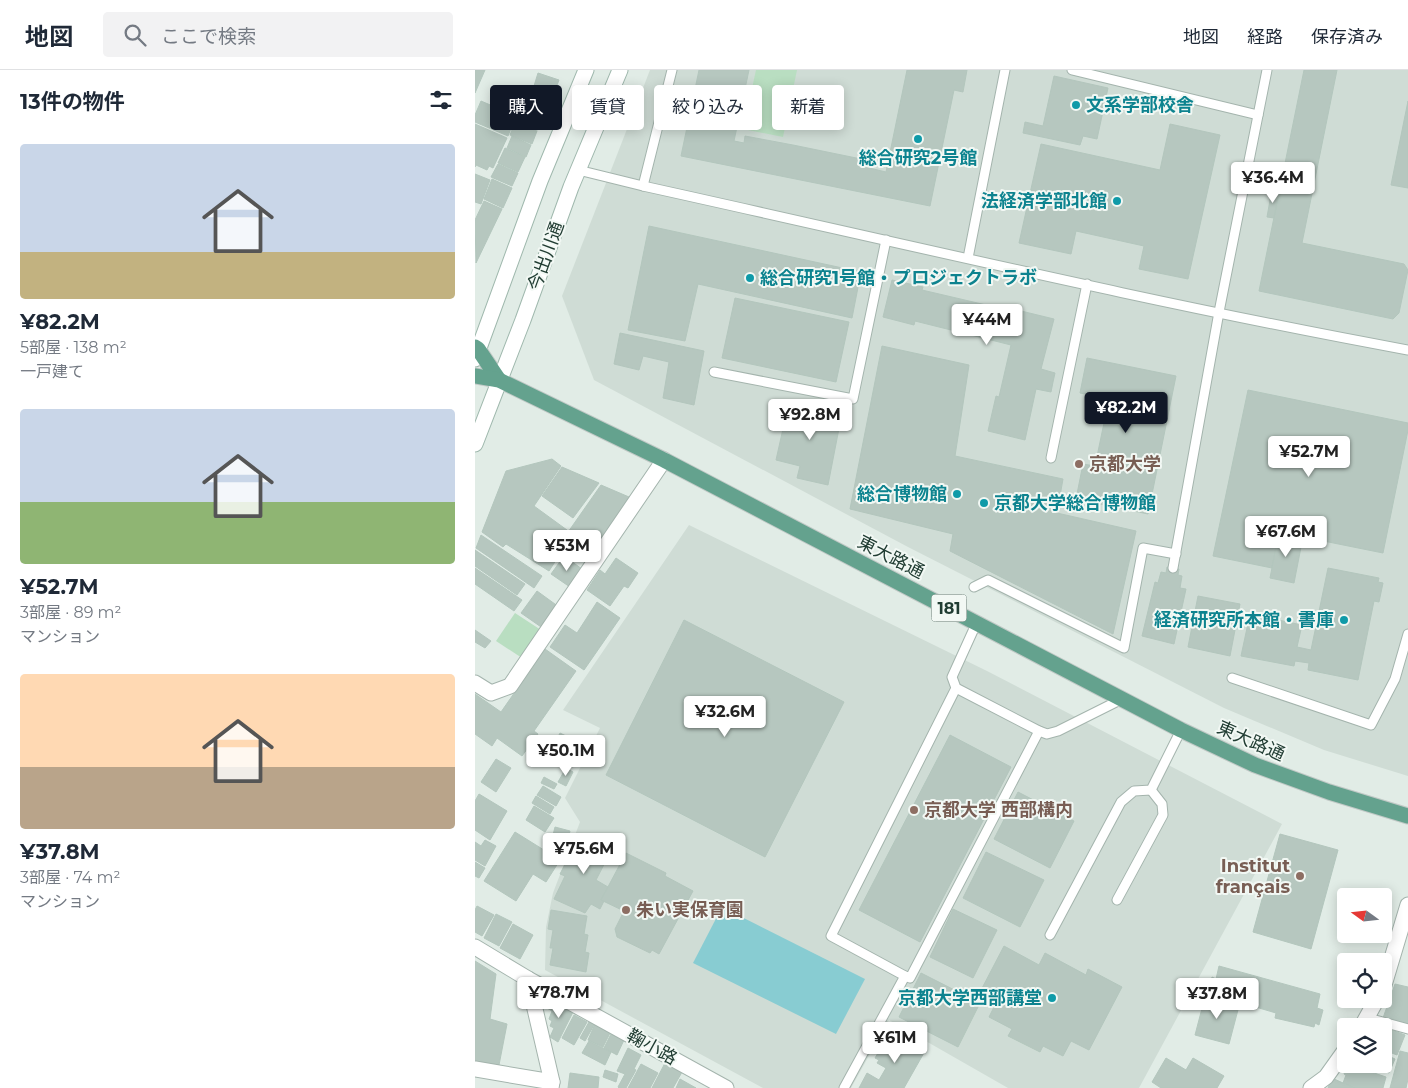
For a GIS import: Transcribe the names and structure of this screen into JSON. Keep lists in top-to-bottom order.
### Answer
{
  "streets": {
    "main road": ["東大路通", "181"],
    "street": ["今出川通", "鞠小路"]
  },
  "crossings": [
    ["今出川通", "東大路通"]
  ],
  "places": [
    "文系学部校舎",
    "総合研究2号館",
    "法経済学部北館",
    "総合研究1号館・プロジェクトラボ",
    "京都大学",
    "総合博物館",
    "京都大学総合博物館",
    "経済研究所本館・書庫",
    "京都大学 西部構内",
    "Institut français",
    "朱い実保育園",
    "京都大学西部講堂"
  ],
  "north": "left",
  "page": {
    "header": "地図",
    "search": "ここで検索",
    "nav": ["地図", "経路", "保存済み"],
    "heading": "13件の物件",
    "chip": [
      "購入",
      "賃貸",
      "絞り込み",
      "新着"
    ],
    "list": [
      {
        "name": "¥82.2M",
        "note": "5部屋 · 138 m² · 一戸建て"
      },
      {
        "name": "¥52.7M",
        "note": "3部屋 · 89 m² · マンション"
      },
      {
        "name": "¥37.8M",
        "note": "3部屋 · 74 m² · マンション"
      }
    ],
    "price": [
      "¥36.4M",
      "¥44M",
      "¥82.2M",
      "¥92.8M",
      "¥52.7M",
      "¥67.6M",
      "¥53M",
      "¥32.6M",
      "¥50.1M",
      "¥75.6M",
      "¥78.7M",
      "¥37.8M",
      "¥61M"
    ]
  }
}
